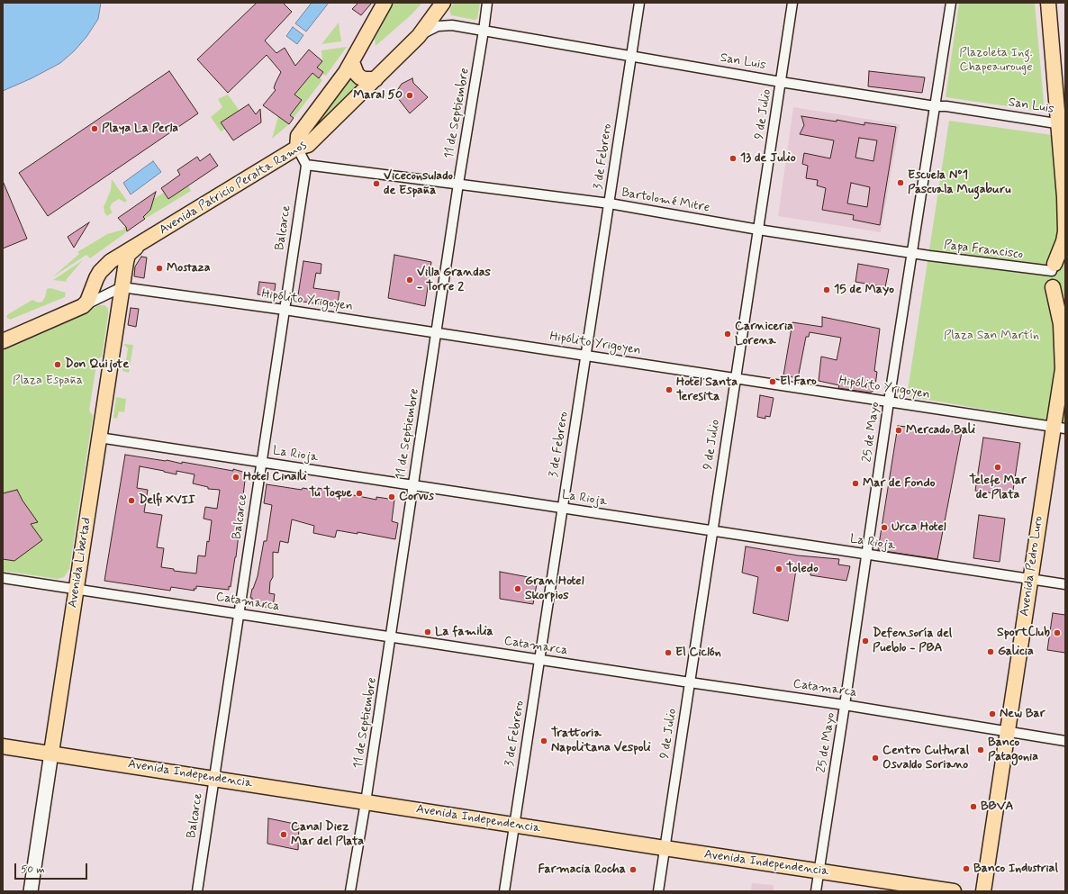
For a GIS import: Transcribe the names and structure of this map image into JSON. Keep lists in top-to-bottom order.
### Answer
{
  "streets": {
    "main road": [
      "Avenida Patricio Peralta Ramos",
      "Avenida Libertad",
      "Avenida Pedro Luro",
      "Avenida Independencia"
    ],
    "street": [
      "San Luis",
      "11 de Septiembre",
      "9 de Julio",
      "3 de Febrero",
      "Bartolomé Mitre",
      "Balcarce",
      "Papa Francisco",
      "Hipólito Yrigoyen",
      "25 de Mayo",
      "La Rioja",
      "Catamarca"
    ]
  },
  "crossings": [
    ["San Luis", "11 de Septiembre"],
    ["San Luis", "9 de Julio"],
    ["San Luis", "3 de Febrero"],
    ["San Luis", "Avenida Patricio Peralta Ramos"],
    ["San Luis", "25 de Mayo"],
    ["11 de Septiembre", "Bartolomé Mitre"],
    ["11 de Septiembre", "Hipólito Yrigoyen"],
    ["11 de Septiembre", "La Rioja"],
    ["11 de Septiembre", "Catamarca"],
    ["11 de Septiembre", "Avenida Independencia"],
    ["9 de Julio", "Bartolomé Mitre"],
    ["9 de Julio", "Hipólito Yrigoyen"],
    ["9 de Julio", "La Rioja"],
    ["9 de Julio", "Catamarca"],
    ["9 de Julio", "Avenida Independencia"],
    ["3 de Febrero", "Bartolomé Mitre"],
    ["3 de Febrero", "Hipólito Yrigoyen"],
    ["3 de Febrero", "La Rioja"],
    ["3 de Febrero", "Catamarca"],
    ["3 de Febrero", "Avenida Independencia"],
    ["Avenida Patricio Peralta Ramos", "Avenida Libertad"],
    ["Bartolomé Mitre", "Balcarce"],
    ["Bartolomé Mitre", "Papa Francisco"],
    ["Bartolomé Mitre", "25 de Mayo"],
    ["Balcarce", "Hipólito Yrigoyen"],
    ["Balcarce", "La Rioja"],
    ["Balcarce", "Catamarca"],
    ["Balcarce", "Avenida Independencia"],
    ["Papa Francisco", "25 de Mayo"],
    ["Papa Francisco", "Avenida Pedro Luro"],
    ["Hipólito Yrigoyen", "25 de Mayo"],
    ["Hipólito Yrigoyen", "Avenida Libertad"],
    ["Hipólito Yrigoyen", "Avenida Pedro Luro"],
    ["25 de Mayo", "La Rioja"],
    ["25 de Mayo", "Catamarca"],
    ["25 de Mayo", "Avenida Independencia"],
    ["La Rioja", "Avenida Libertad"],
    ["La Rioja", "Avenida Pedro Luro"],
    ["Avenida Libertad", "Catamarca"],
    ["Avenida Libertad", "Avenida Independencia"],
    ["Avenida Pedro Luro", "Catamarca"]
  ],
  "parks": ["Plazoleta Ing. Chapeaurouge", "Plaza San Martín", "Plaza España"],
  "places": [
    "Maral 50",
    "Playa La Perla",
    "13 de Julio",
    "Escuela Nº1 Pascuala Mugaburu",
    "Viceconsulado de España",
    "Mostaza",
    "Villa Grandas - Torre 2",
    "15 de Mayo",
    "Carniceria Lorena",
    "Don Quijote",
    "El Faro",
    "Hotel Santa Teresita",
    "Mercado Bali",
    "Telefe Mar de Plata",
    "Hotel Cinalli",
    "Mar de Fondo",
    "Tu Toque",
    "Corvus",
    "Delfi XVII",
    "Urca Hotel",
    "Toledo",
    "Gran Hotel Skorpios",
    "La familia",
    "SportClub",
    "Defensoría del Pueblo - PBA",
    "Galicia",
    "El Ciclón",
    "New Bar",
    "Trattoria Napolitana Vespoli",
    "Banco Patagonia",
    "Centro Cultural Osvaldo Soriano",
    "BBVA",
    "Canal Diez Mar del Plata",
    "Banco Industrial",
    "Farmacia Rocha"
  ],
  "scale_bar": "50 m"
}
